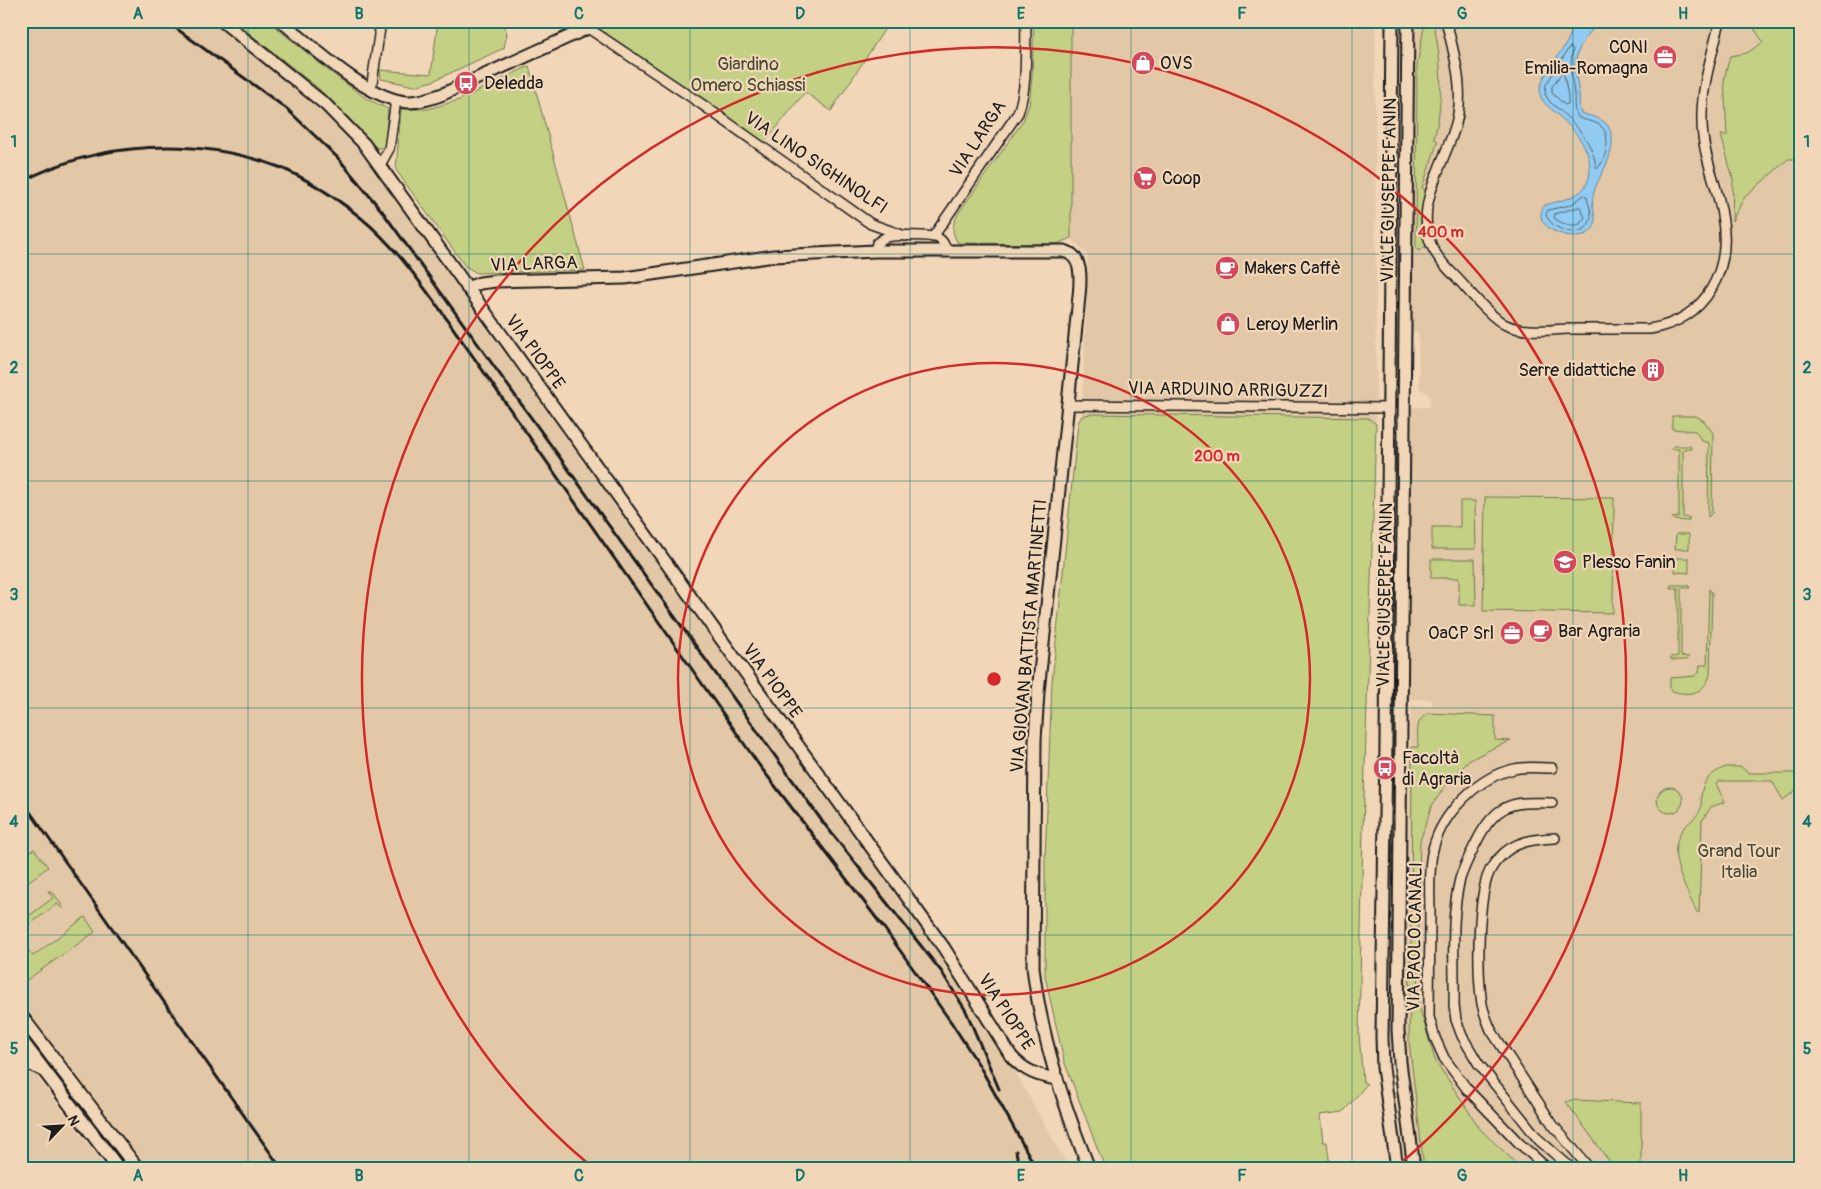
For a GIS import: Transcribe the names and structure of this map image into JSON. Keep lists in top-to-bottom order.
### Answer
{
  "streets": {
    "street": [
      "VIA LARGA",
      "VIA LINO SIGHINOLFI",
      "VIALE GIUSEPPE FANIN",
      "VIA PIOPPE",
      "VIA ARDUINO ARRIGUZZI",
      "VIA GIOVAN BATTISTA MARTINETTI",
      "VIA PAOLO CANALI"
    ]
  },
  "crossings": [
    ["VIA LARGA", "VIA PIOPPE"],
    ["VIA LARGA", "VIA GIOVAN BATTISTA MARTINETTI"],
    ["VIALE GIUSEPPE FANIN", "VIA ARDUINO ARRIGUZZI"],
    ["VIA PIOPPE", "VIA GIOVAN BATTISTA MARTINETTI"],
    ["VIA ARDUINO ARRIGUZZI", "VIA GIOVAN BATTISTA MARTINETTI"]
  ],
  "parks": ["Giardino Omero Schiassi", "Grand Tour Italia"],
  "places": {
    "office": ["CONI Emilia-Romagna", "OaCP Srl"],
    "shop": ["OVS", "Leroy Merlin"],
    "bus stop": ["Deledda", "Facoltà di Agraria"],
    "supermarket": ["Coop"],
    "cafe": ["Makers Caffè", "Bar Agraria"],
    "building": ["Serre didattiche"],
    "school or university": ["Plesso Fanin"]
  },
  "north": "top right",
  "grid": {
    "columns": [
      "A",
      "B",
      "C",
      "D",
      "E",
      "F",
      "G",
      "H"
    ],
    "rows": [
      "1",
      "2",
      "3",
      "4",
      "5"
    ]
  },
  "rings": ["400 m", "200 m"]
}
